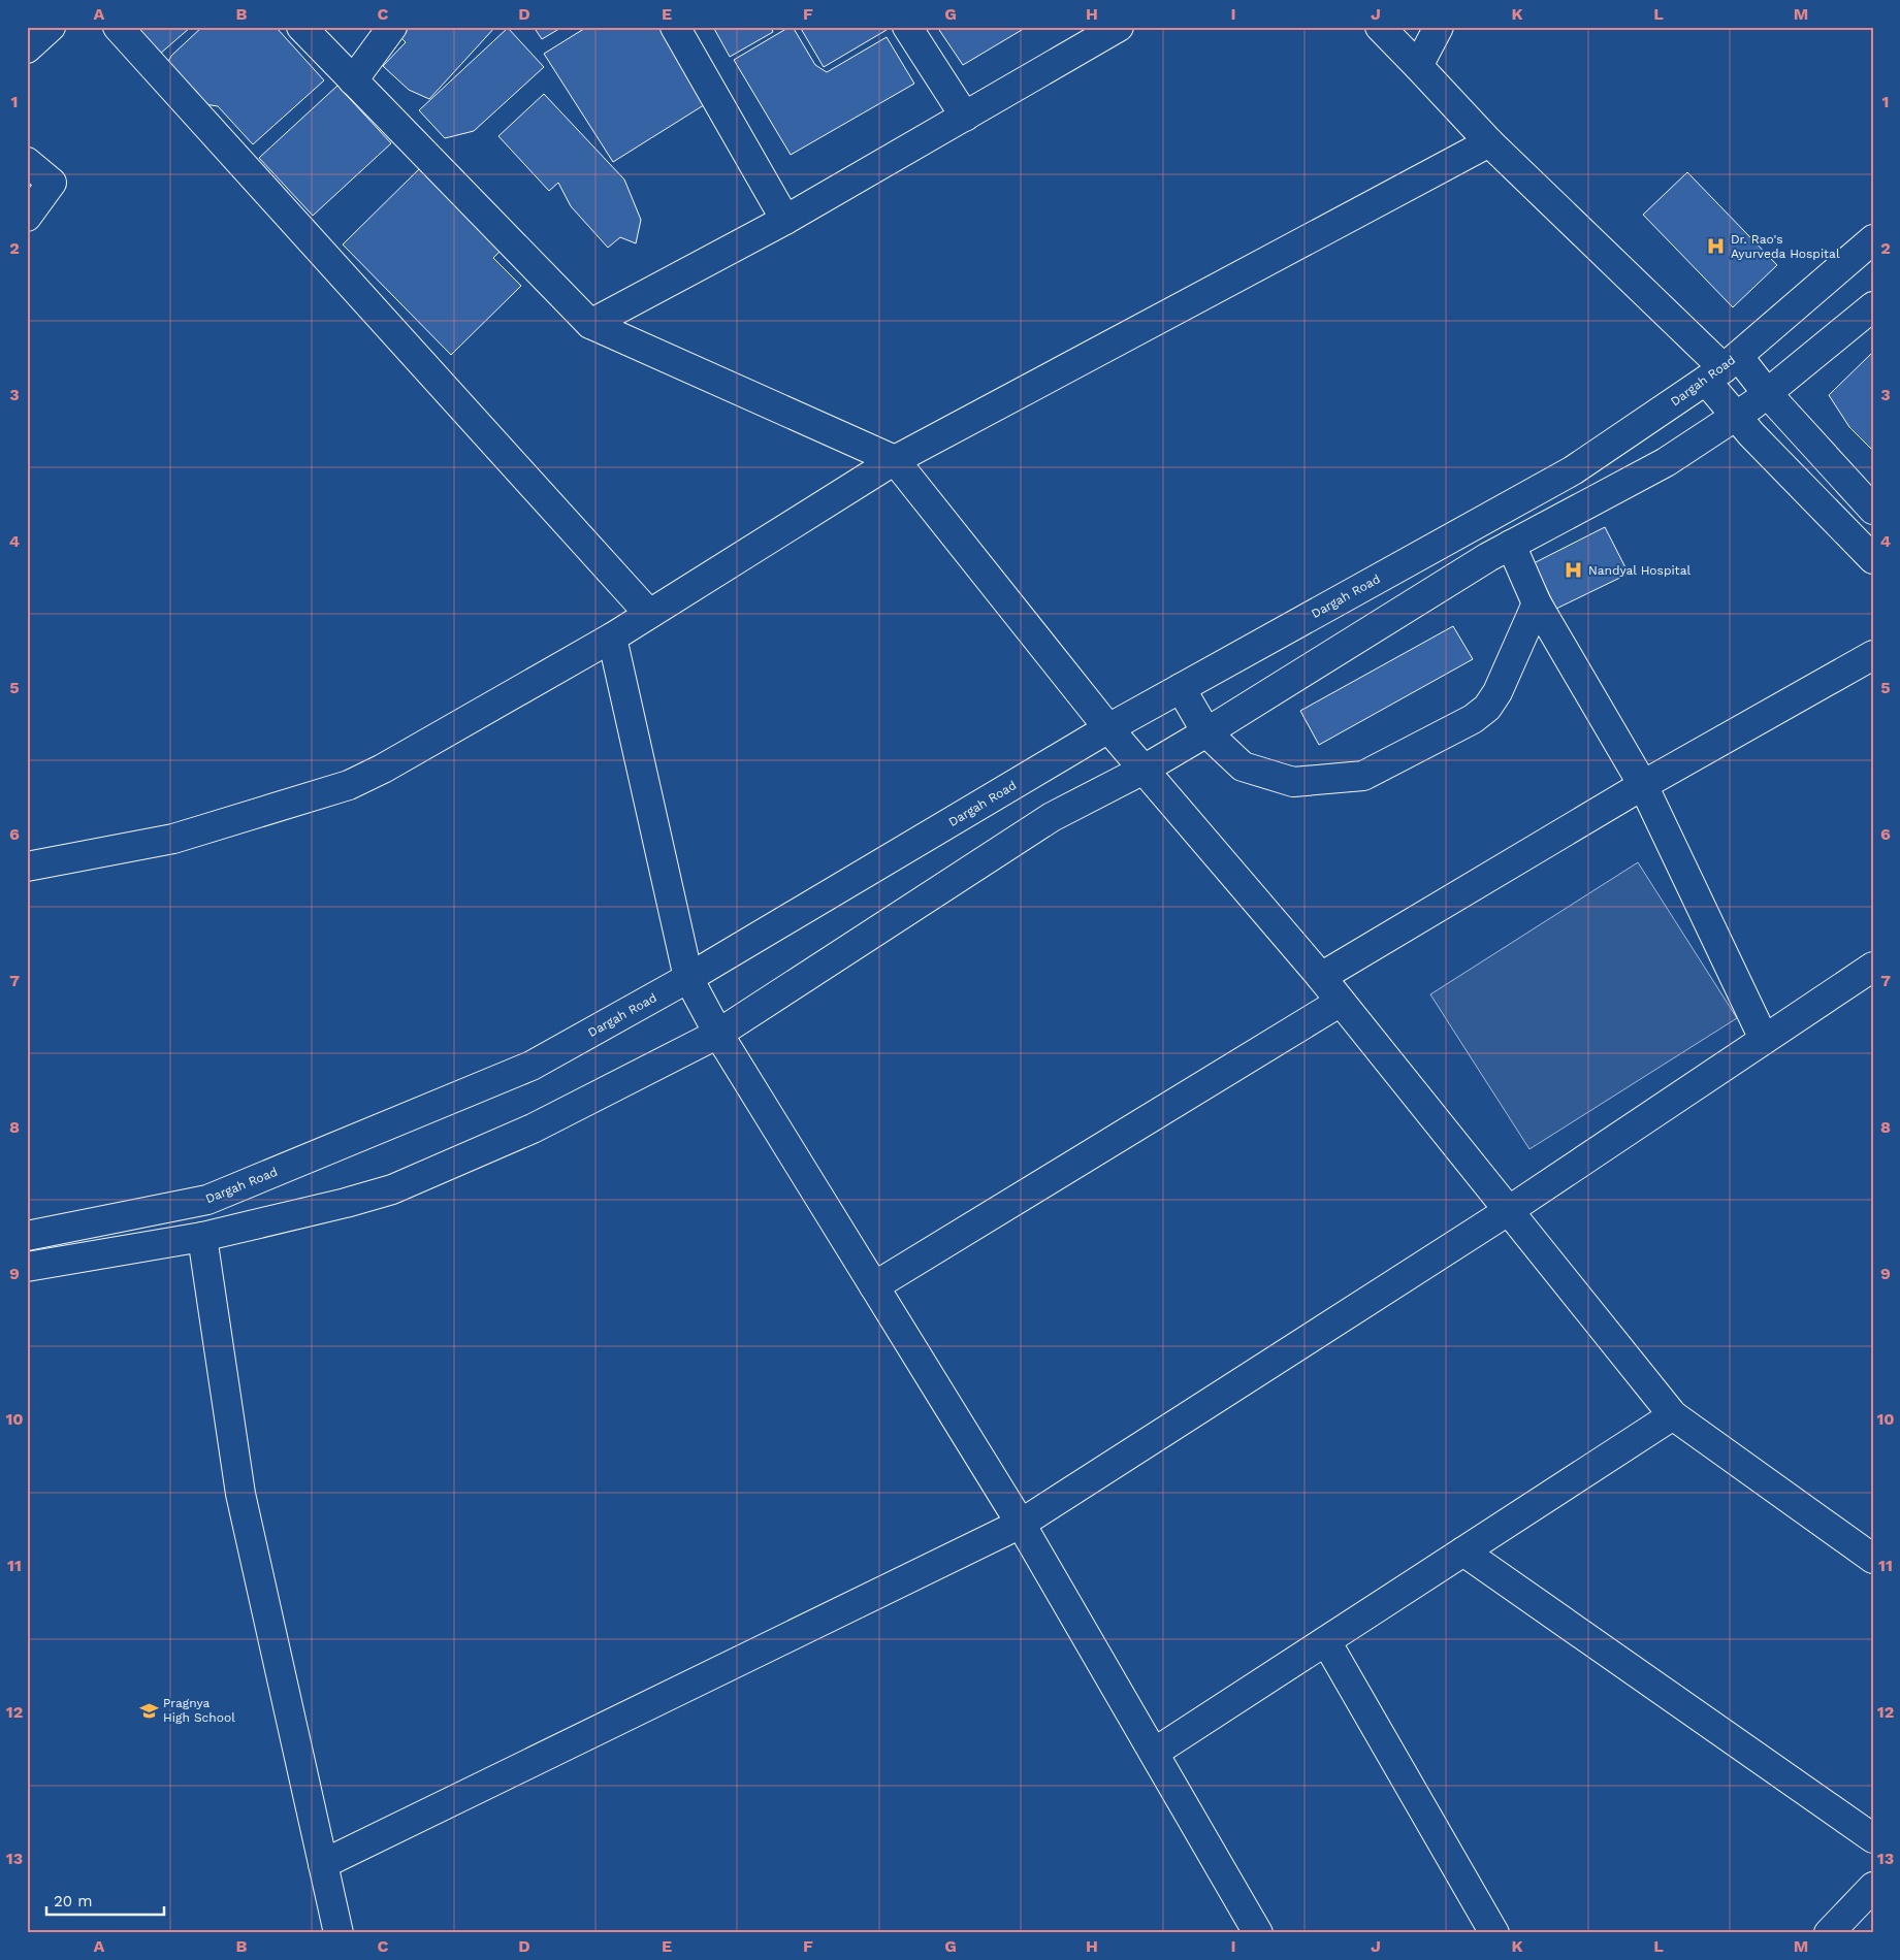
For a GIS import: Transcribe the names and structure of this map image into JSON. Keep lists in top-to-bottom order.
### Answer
{
  "streets": {
    "street": ["Dargah Road"]
  },
  "places": {
    "hospital": ["Dr. Rao's Ayurveda Hospital", "Nandyal Hospital"],
    "school or university": ["Pragnya High School"]
  },
  "scale_bar": "20 m",
  "grid": {
    "columns": [
      "A",
      "B",
      "C",
      "D",
      "E",
      "F",
      "G",
      "H",
      "I",
      "J",
      "K",
      "L",
      "M"
    ],
    "rows": [
      "1",
      "2",
      "3",
      "4",
      "5",
      "6",
      "7",
      "8",
      "9",
      "10",
      "11",
      "12",
      "13"
    ]
  }
}
